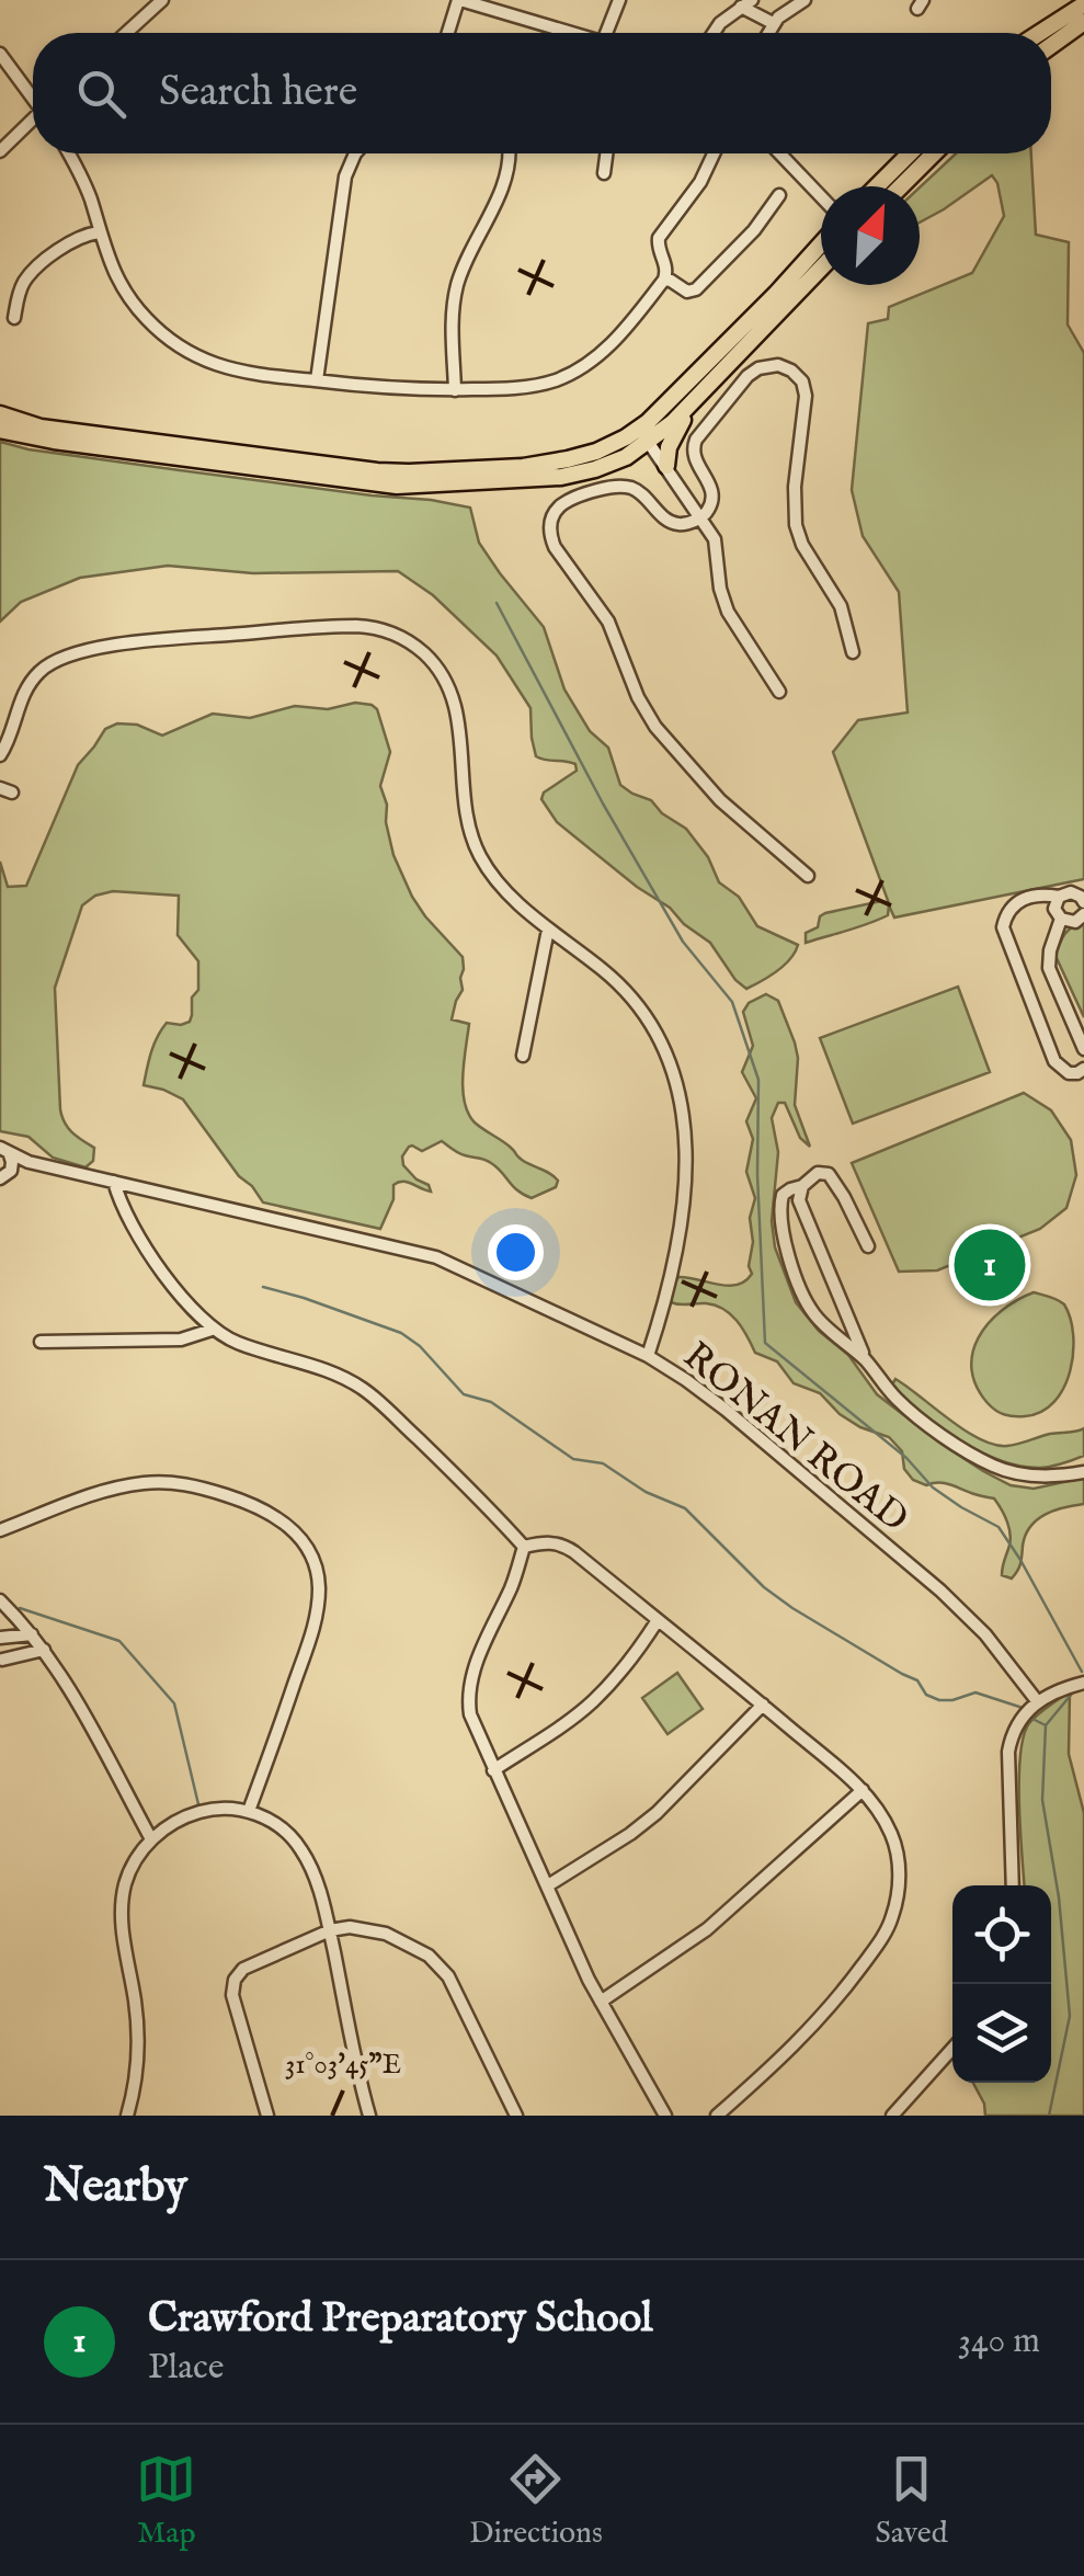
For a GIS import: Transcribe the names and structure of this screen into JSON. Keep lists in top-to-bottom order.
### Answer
{
  "streets": {
    "street": ["RONAN ROAD"]
  },
  "north": "top right",
  "page": {
    "search": "Search here",
    "pins": "1",
    "heading": "Nearby",
    "list": [
      {
        "mark": "1",
        "name": "Crawford Preparatory School",
        "note": "Place",
        "value": "340 m"
      }
    ],
    "nav": ["Map", "Directions", "Saved"]
  },
  "coordinates": ["31°03'45\"E"]
}
